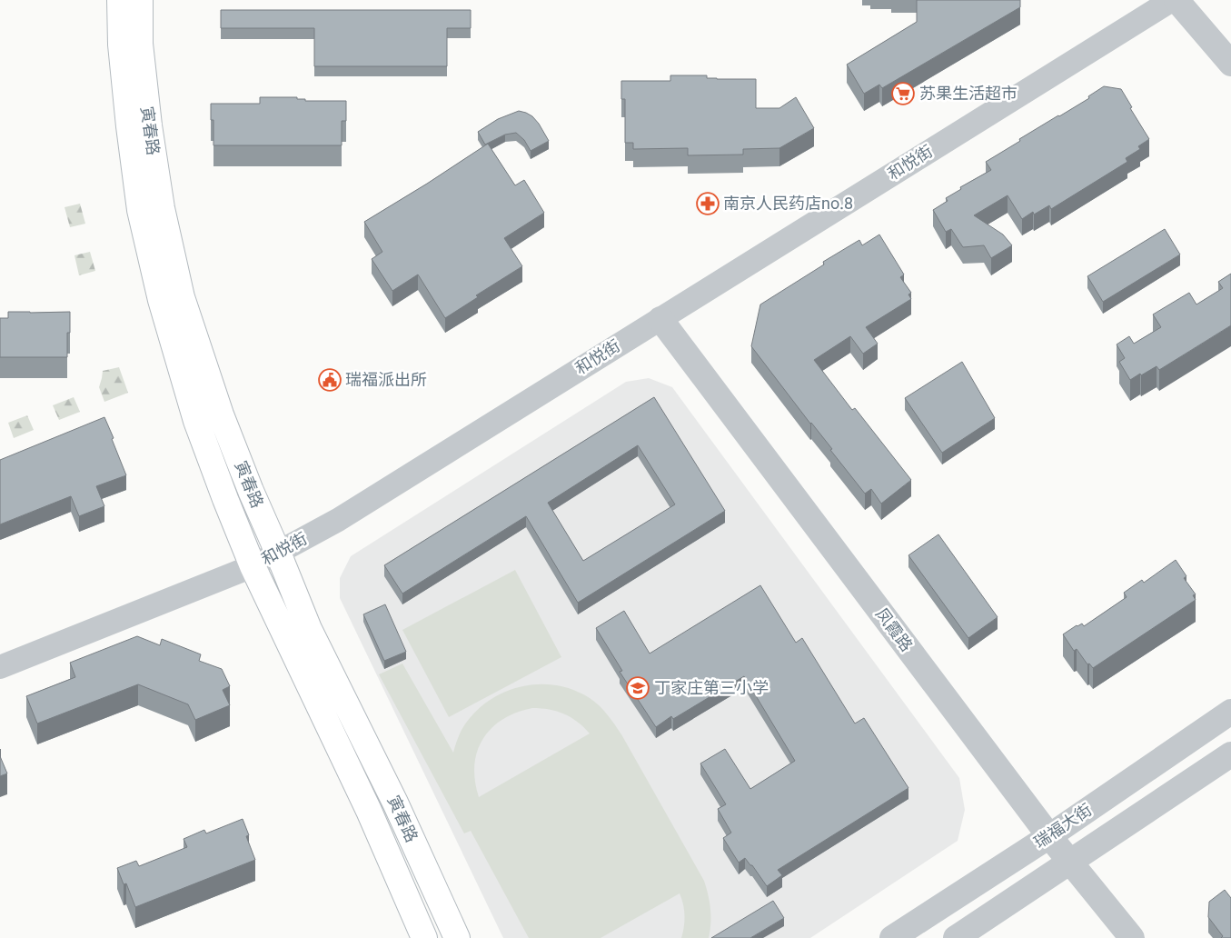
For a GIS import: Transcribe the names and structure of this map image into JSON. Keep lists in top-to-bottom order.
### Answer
{
  "streets": {
    "main road": ["寅春路"],
    "street": ["和悦街", "凤霞路", "瑞福大街"]
  },
  "crossings": [
    ["寅春路", "和悦街"],
    ["和悦街", "凤霞路"],
    ["凤霞路", "瑞福大街"]
  ],
  "places": {
    "supermarket": ["苏果生活超市"],
    "pharmacy": ["南京人民药店no.8"],
    "public building": ["瑞福派出所"],
    "school or university": ["丁家庄第三小学"]
  }
}
